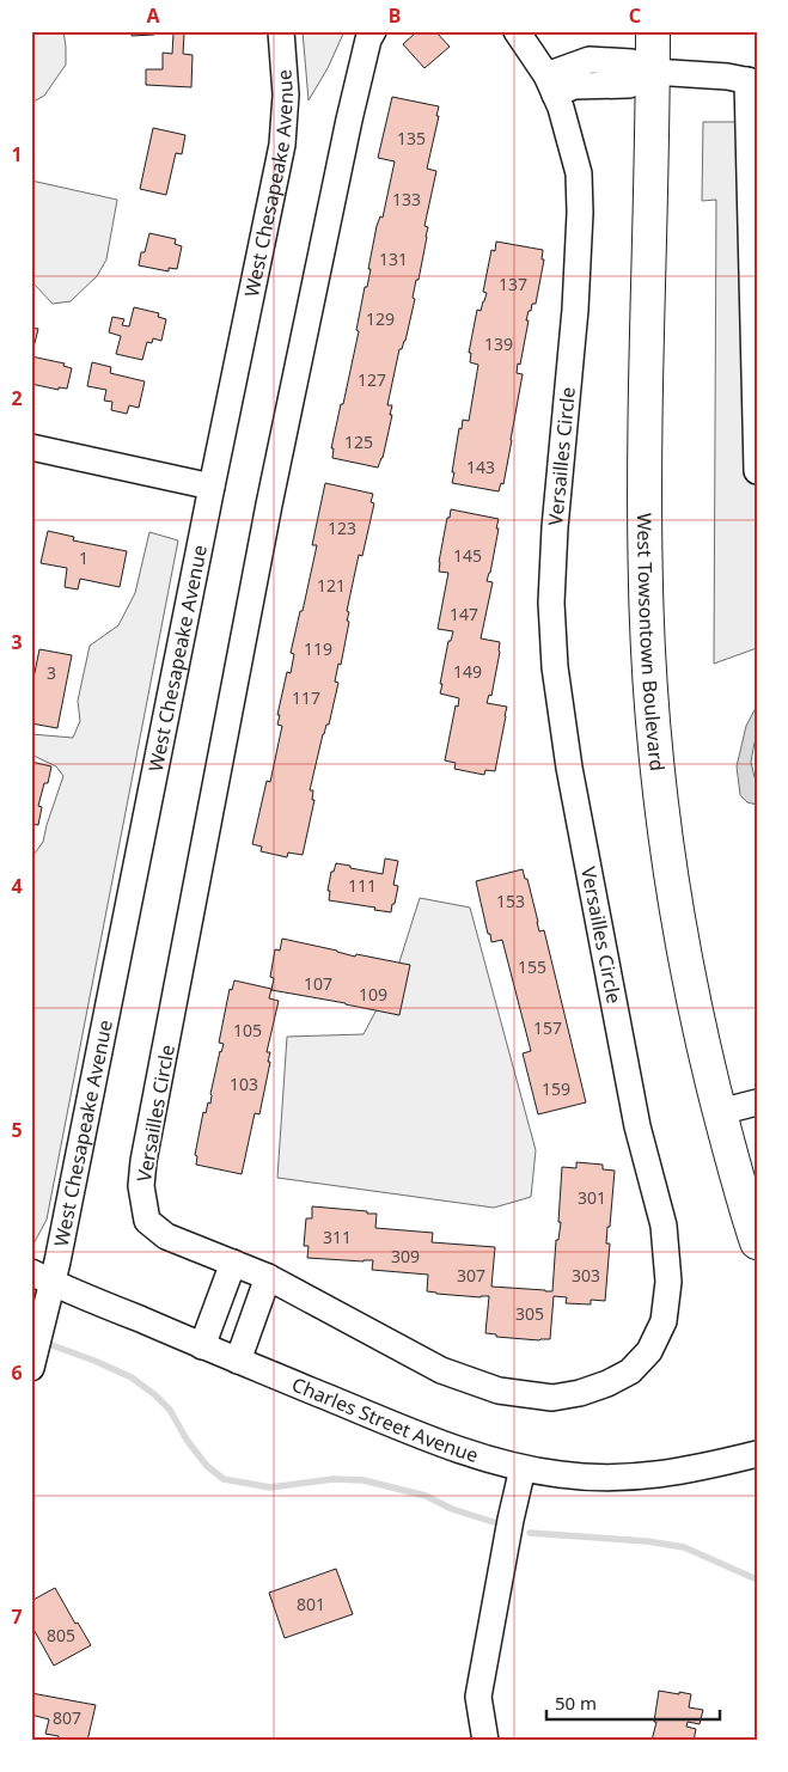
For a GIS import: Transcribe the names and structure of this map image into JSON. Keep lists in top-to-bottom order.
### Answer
{
  "streets": {
    "main road": ["West Towsontown Boulevard"],
    "street": ["West Chesapeake Avenue", "Versailles Circle", "Charles Street Avenue"]
  },
  "crossings": [
    ["West Chesapeake Avenue", "Charles Street Avenue"]
  ],
  "house_numbers": [
    "135",
    "133",
    "131",
    "137",
    "129",
    "139",
    "127",
    "125",
    "143",
    "123",
    "145",
    "1",
    "121",
    "147",
    "119",
    "149",
    "3",
    "117",
    "111",
    "153",
    "155",
    "107",
    "109",
    "157",
    "105",
    "103",
    "159",
    "301",
    "311",
    "309",
    "307",
    "303",
    "305",
    "801",
    "805",
    "807"
  ],
  "scale_bar": "50 m",
  "grid": {
    "columns": ["A", "B", "C"],
    "rows": [
      "1",
      "2",
      "3",
      "4",
      "5",
      "6",
      "7"
    ]
  }
}
